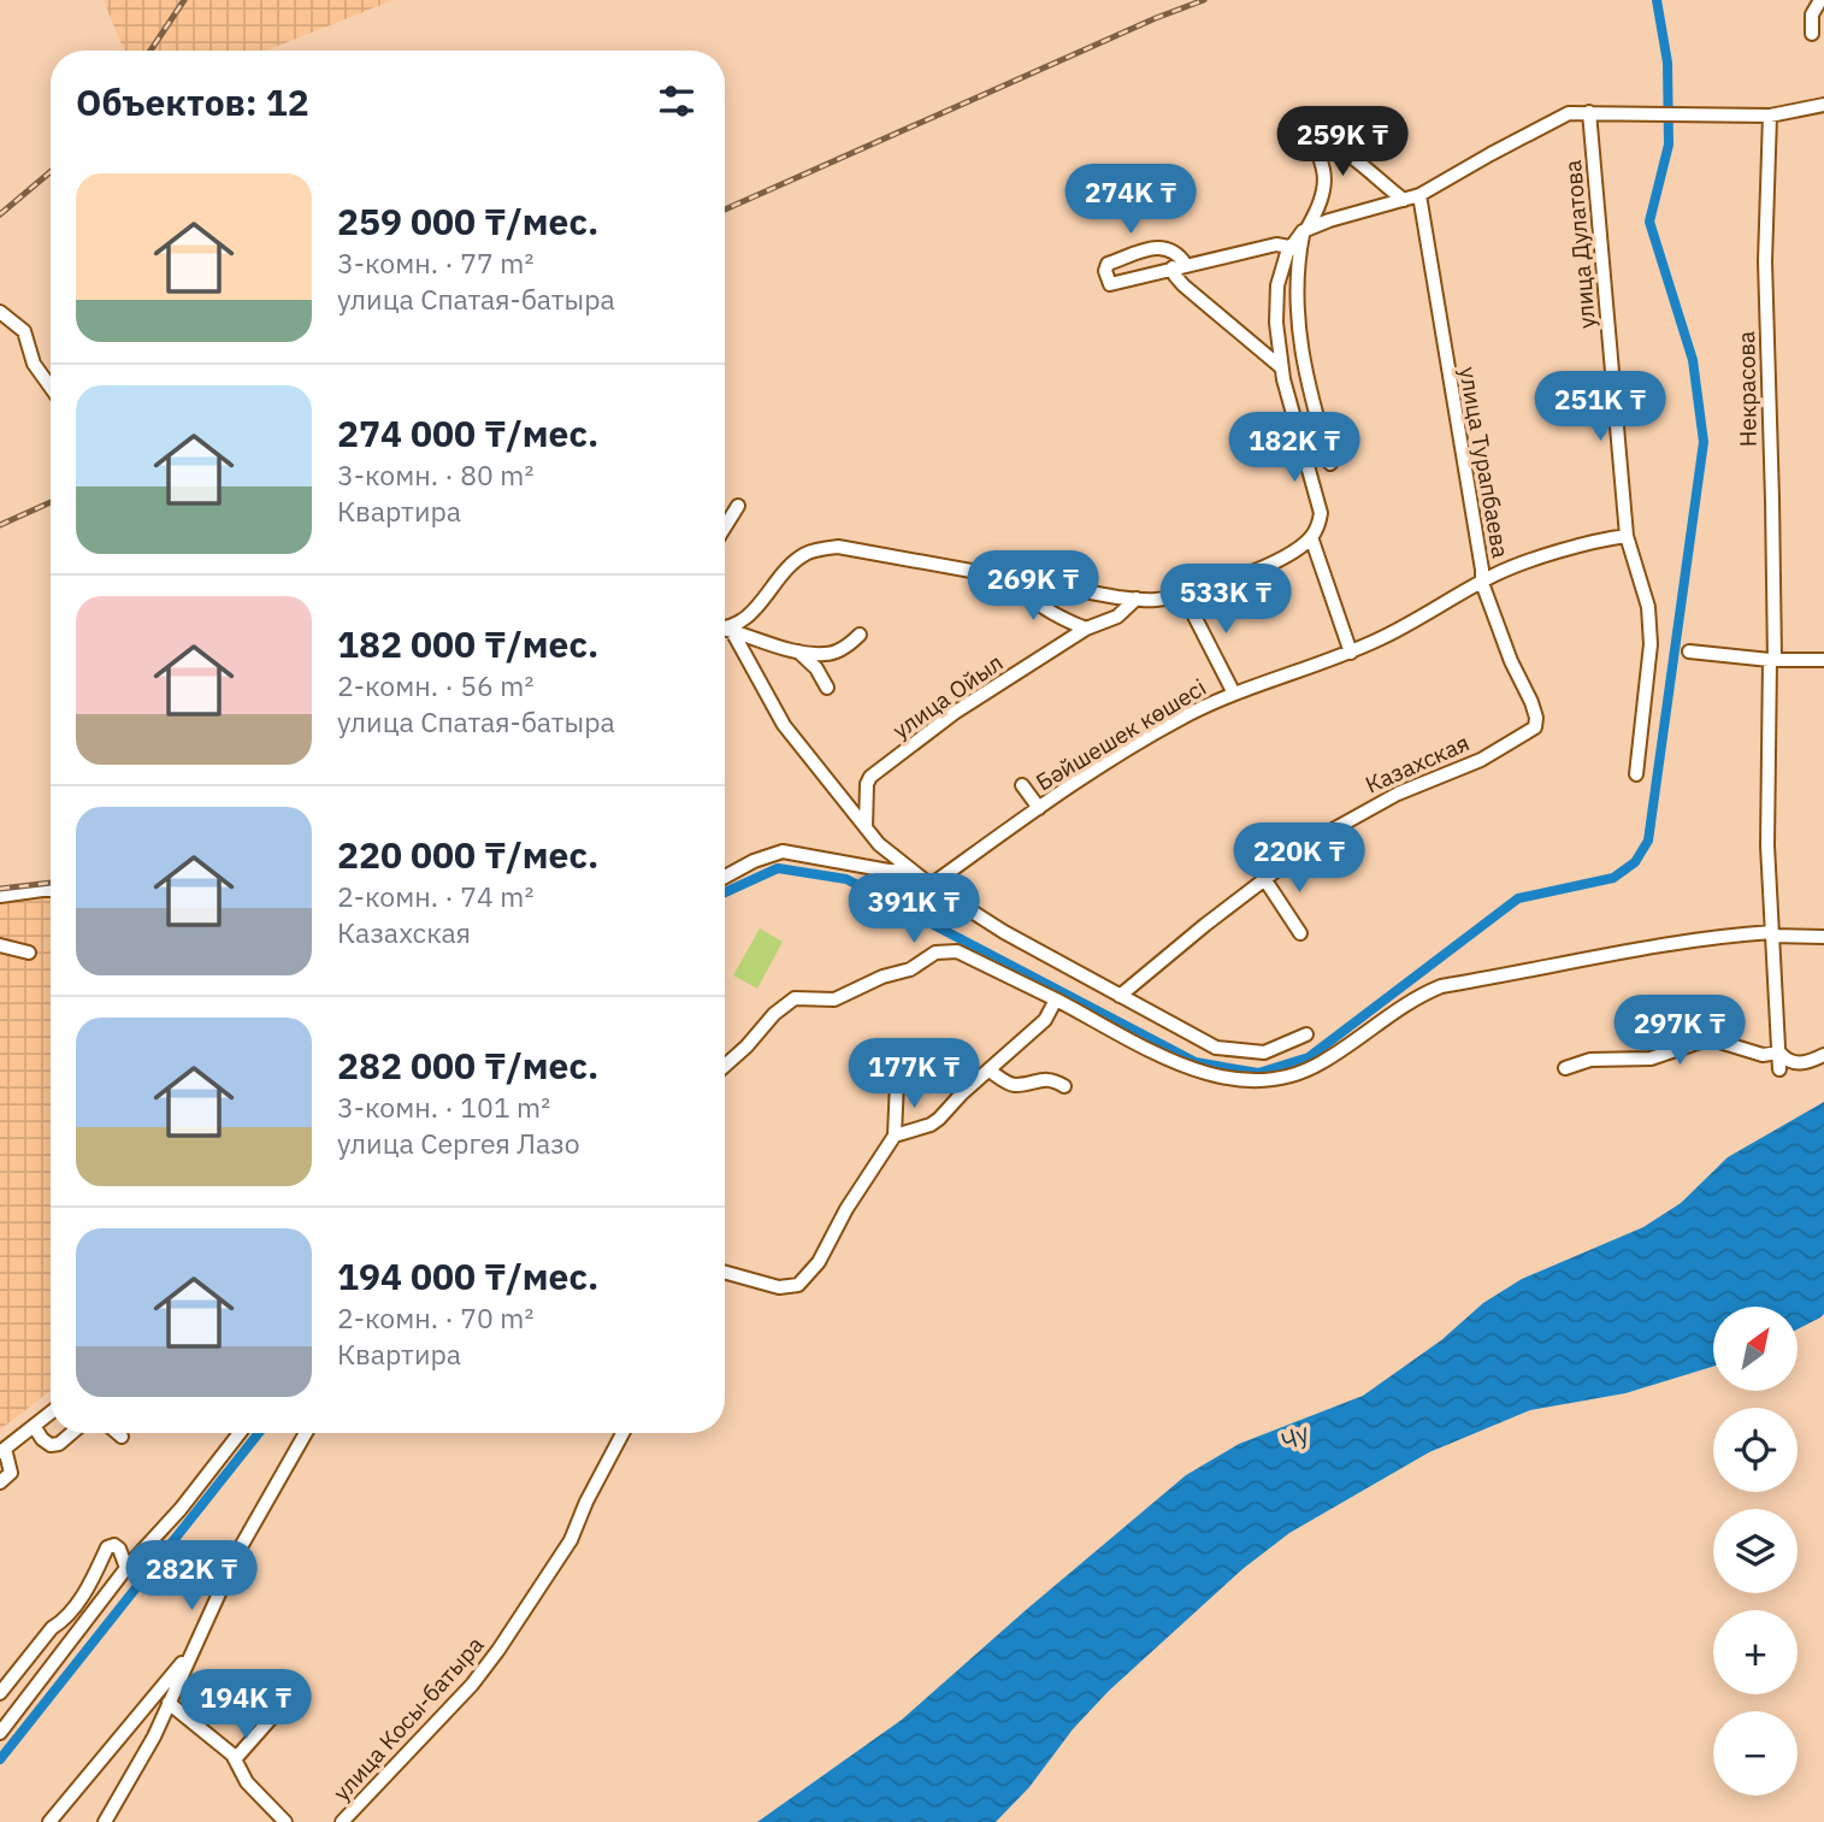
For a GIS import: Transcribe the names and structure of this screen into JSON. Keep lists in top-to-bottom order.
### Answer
{
  "streets": {
    "street": [
      "улица Дулатова",
      "Некрасова",
      "улица Турапбаева",
      "улица Ойыл",
      "Бәйшешек көшесі",
      "Казахская",
      "улица Косы-батыра"
    ]
  },
  "crossings": [
    ["улица Дулатова", "Бәйшешек көшесі"],
    ["улица Турапбаева", "Бәйшешек көшесі"],
    ["улица Турапбаева", "Казахская"]
  ],
  "water": ["Чу"],
  "north": "top right",
  "page": {
    "heading": "Объектов: 12",
    "price": [
      "259K ₸",
      "274K ₸",
      "251K ₸",
      "182K ₸",
      "269K ₸",
      "533K ₸",
      "220K ₸",
      "391K ₸",
      "297K ₸",
      "177K ₸",
      "282K ₸",
      "194K ₸"
    ],
    "list": [
      {
        "name": "259 000 ₸/мес.",
        "note": "3-комн. · 77 m² · улица Спатая-батыра"
      },
      {
        "name": "274 000 ₸/мес.",
        "note": "3-комн. · 80 m² · Квартира"
      },
      {
        "name": "182 000 ₸/мес.",
        "note": "2-комн. · 56 m² · улица Спатая-батыра"
      },
      {
        "name": "220 000 ₸/мес.",
        "note": "2-комн. · 74 m² · Казахская"
      },
      {
        "name": "282 000 ₸/мес.",
        "note": "3-комн. · 101 m² · улица Сергея Лазо"
      },
      {
        "name": "194 000 ₸/мес.",
        "note": "2-комн. · 70 m² · Квартира"
      }
    ],
    "map_buttons": ["+", "−"]
  }
}
